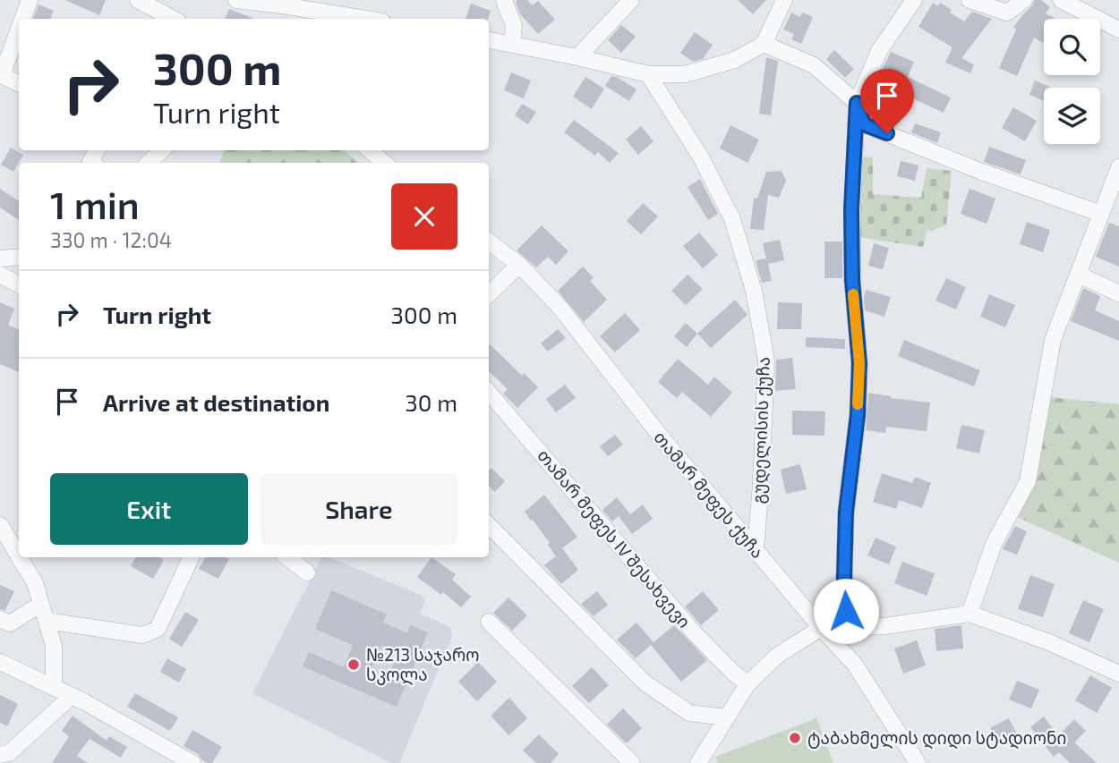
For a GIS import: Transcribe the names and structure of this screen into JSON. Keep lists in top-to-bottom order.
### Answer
{
  "streets": {
    "street": ["გუდელისის ქუჩა", "თამარ მეფეს ქუჩა", "თამარ მეფეს IV შესახვევი"]
  },
  "crossings": [
    ["გუდელისის ქუჩა", "თამარ მეფეს ქუჩა"]
  ],
  "places": ["№213 საჯარო სკოლა", "ტაბახმელის დიდი სტადიონი"],
  "page": {
    "turn": ["300 m", "Turn right"],
    "heading": ["1 min", "330 m · 12:04"],
    "list": [
      {
        "name": "Turn right",
        "value": "300 m"
      },
      {
        "name": "Arrive at destination",
        "value": "30 m"
      }
    ],
    "buttons": ["Exit", "Share"]
  }
}
